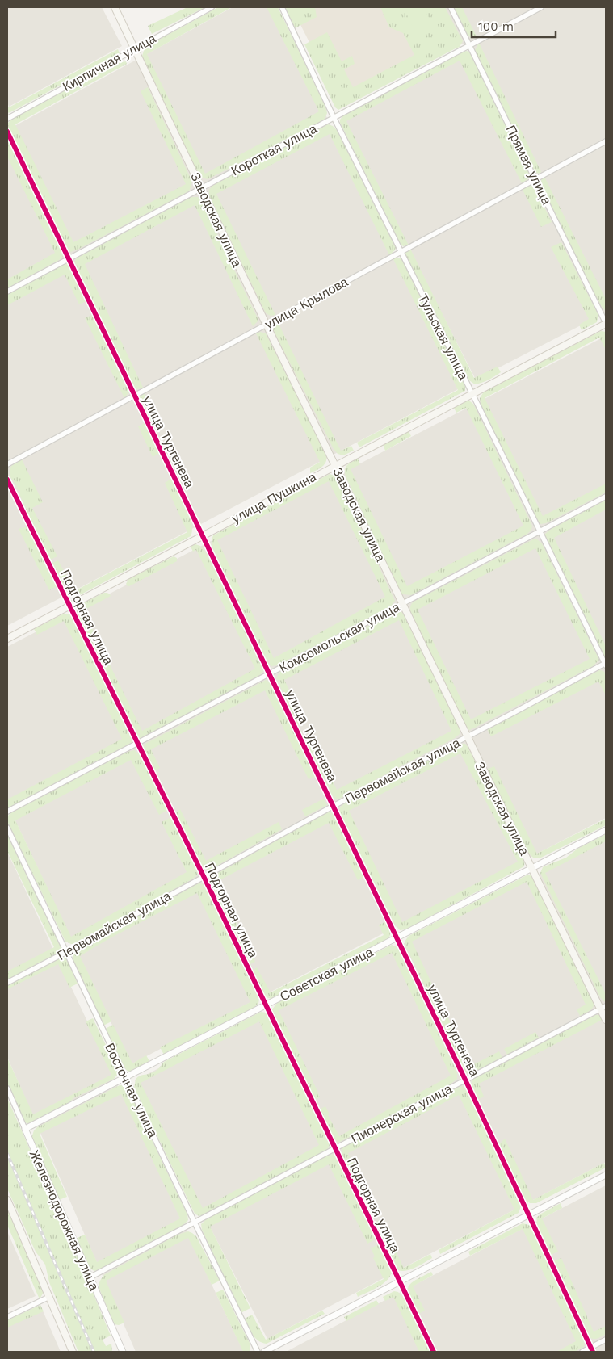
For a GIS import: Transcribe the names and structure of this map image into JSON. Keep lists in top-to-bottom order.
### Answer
{
  "streets": {
    "main road": ["Заводская улица", "улица Пушкина"],
    "street": [
      "Кирпичная улица",
      "Короткая улица",
      "Прямая улица",
      "улица Крылова",
      "Тульская улица",
      "улица Тургенева",
      "Подгорная улица",
      "Комсомольская улица",
      "Первомайская улица",
      "Советская улица",
      "Восточная улица",
      "Пионерская улица",
      "Железнодорожная улица"
    ]
  },
  "crossings": [
    ["Кирпичная улица", "Заводская улица"],
    ["Короткая улица", "Прямая улица"],
    ["Короткая улица", "Заводская улица"],
    ["Короткая улица", "Тульская улица"],
    ["Короткая улица", "улица Тургенева"],
    ["Прямая улица", "улица Крылова"],
    ["Прямая улица", "улица Пушкина"],
    ["Заводская улица", "улица Крылова"],
    ["Заводская улица", "улица Пушкина"],
    ["Заводская улица", "Комсомольская улица"],
    ["Заводская улица", "Первомайская улица"],
    ["Заводская улица", "Советская улица"],
    ["Заводская улица", "Пионерская улица"],
    ["улица Крылова", "Тульская улица"],
    ["улица Крылова", "улица Тургенева"],
    ["Тульская улица", "улица Пушкина"],
    ["Тульская улица", "Комсомольская улица"],
    ["Тульская улица", "Первомайская улица"],
    ["улица Тургенева", "улица Пушкина"],
    ["улица Тургенева", "Комсомольская улица"],
    ["улица Тургенева", "Первомайская улица"],
    ["улица Тургенева", "Советская улица"],
    ["улица Тургенева", "Пионерская улица"],
    ["улица Пушкина", "Подгорная улица"],
    ["Подгорная улица", "Комсомольская улица"],
    ["Подгорная улица", "Первомайская улица"],
    ["Подгорная улица", "Советская улица"],
    ["Подгорная улица", "Пионерская улица"],
    ["Первомайская улица", "Восточная улица"],
    ["Советская улица", "Восточная улица"],
    ["Советская улица", "Железнодорожная улица"],
    ["Восточная улица", "Пионерская улица"],
    ["Пионерская улица", "Железнодорожная улица"]
  ],
  "scale_bar": "100 m"
}
